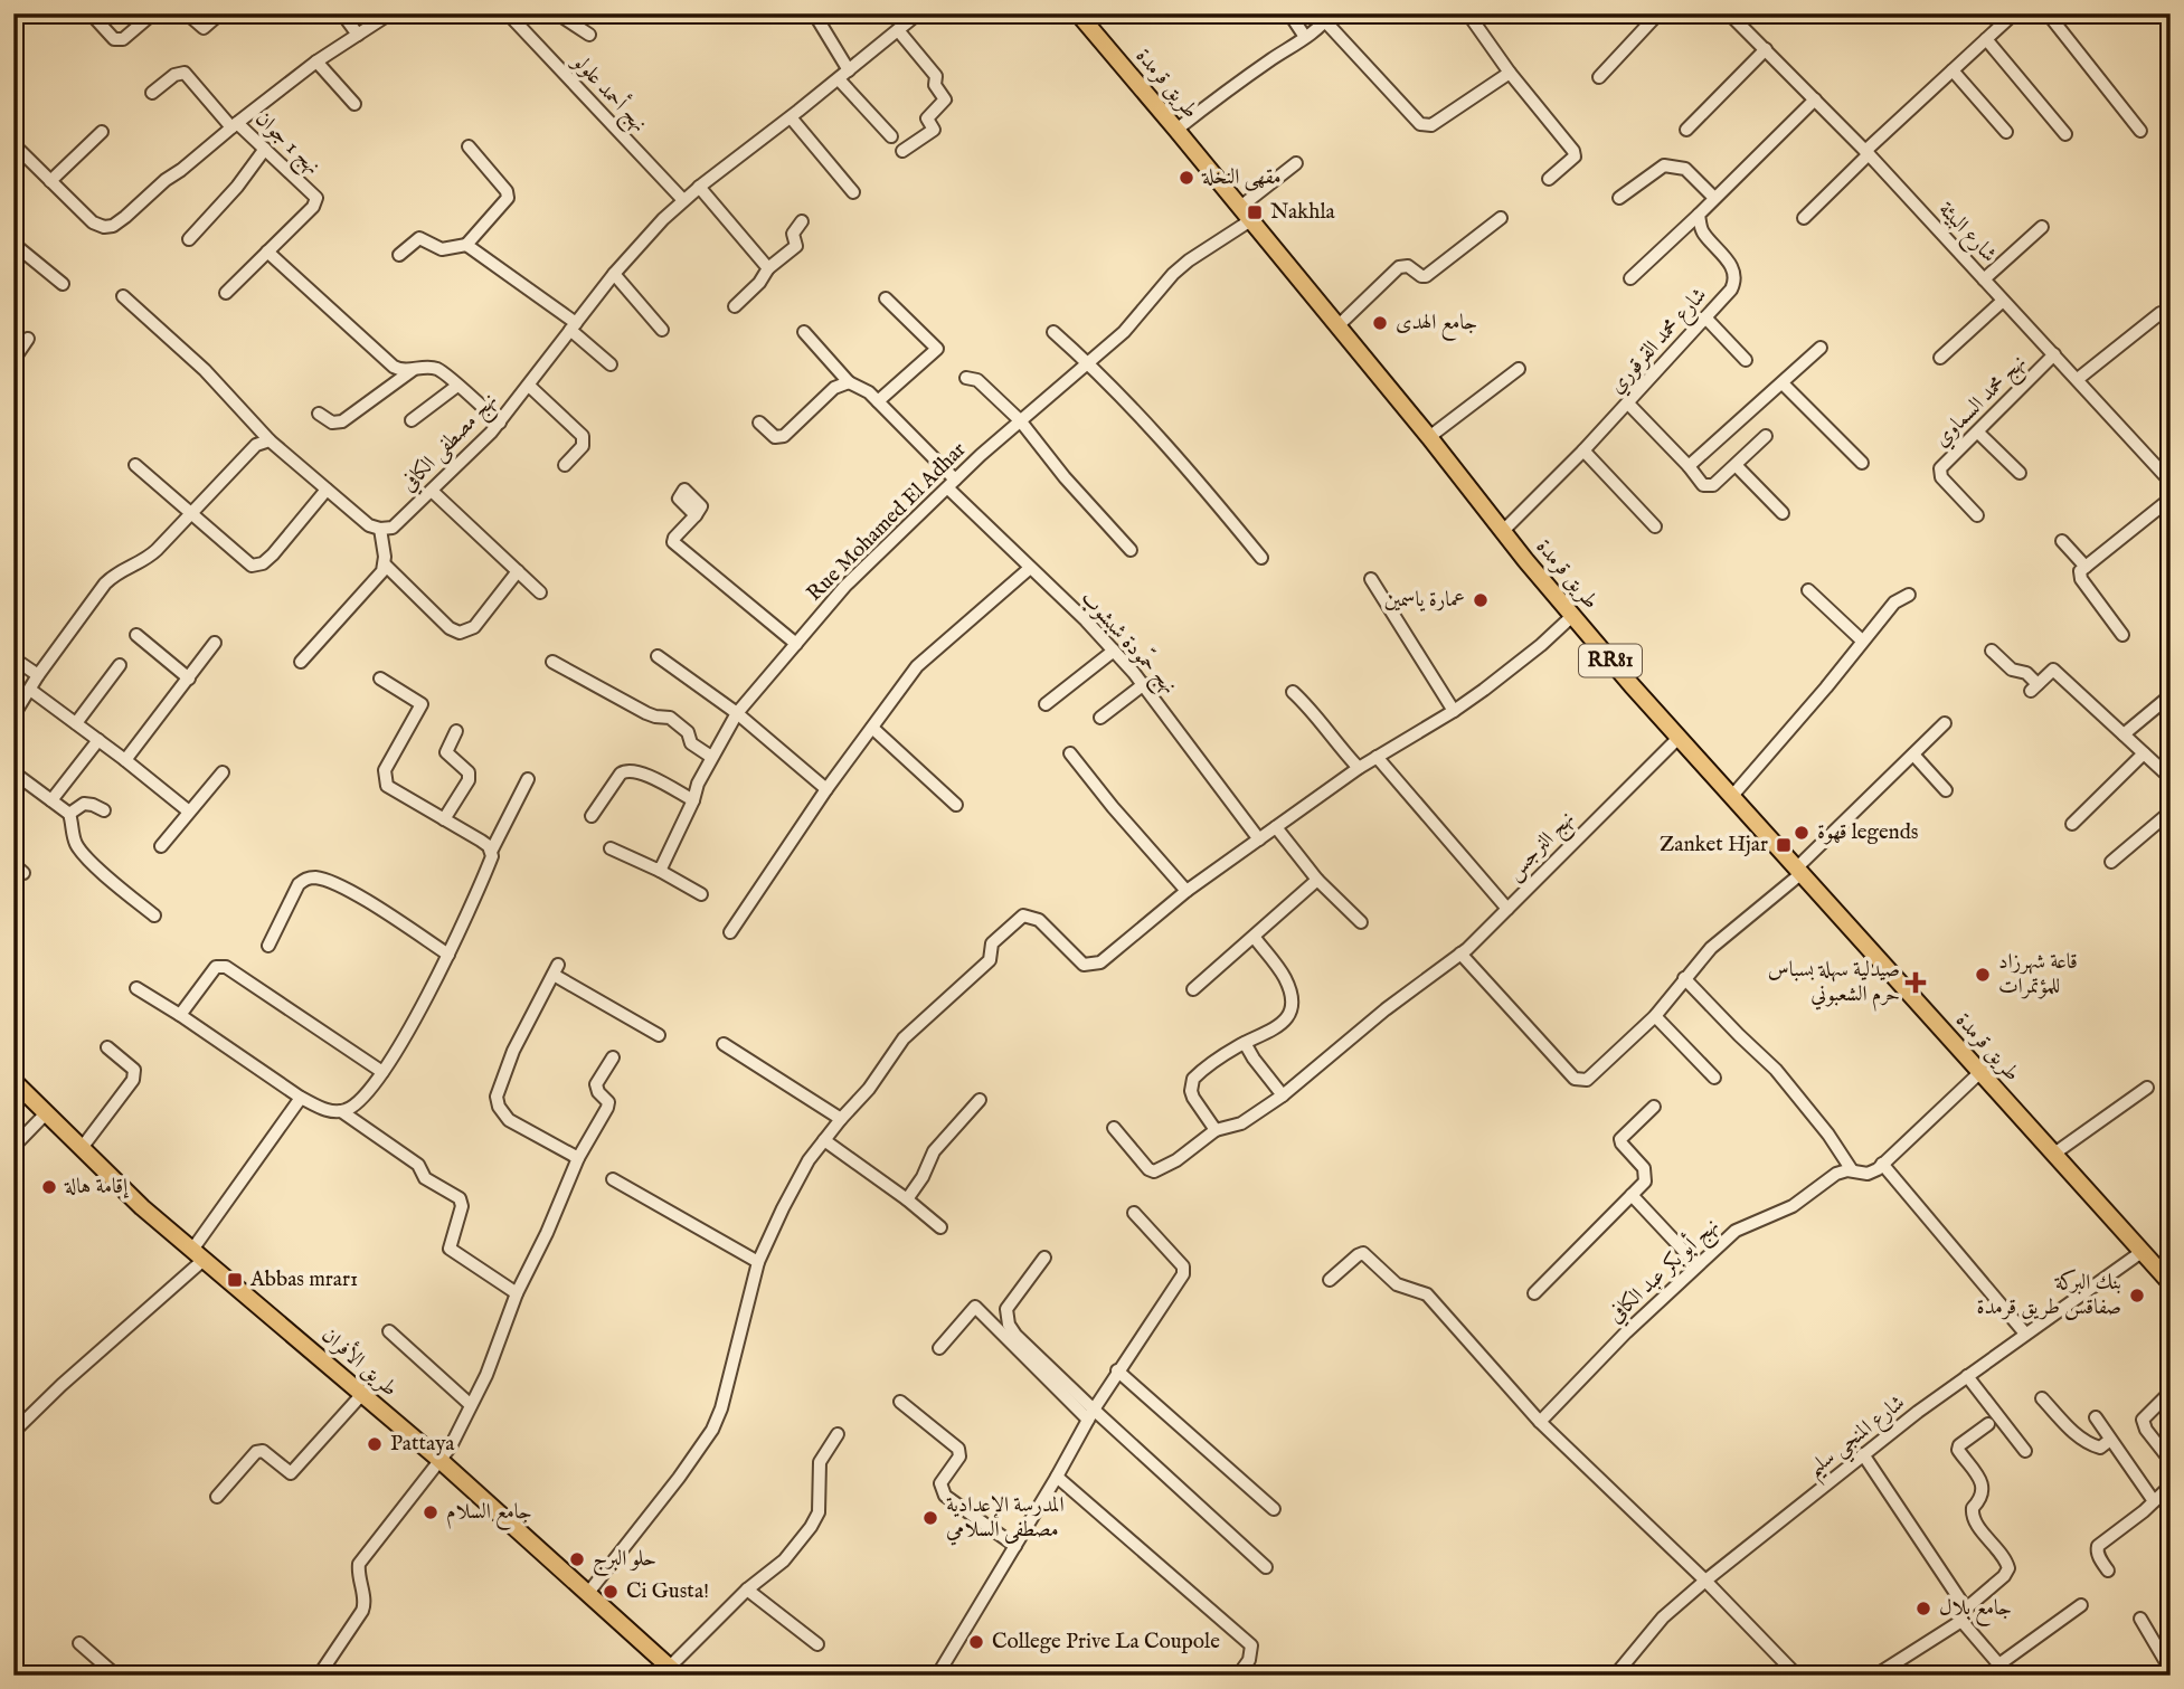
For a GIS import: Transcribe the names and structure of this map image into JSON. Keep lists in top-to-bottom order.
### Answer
{
  "streets": {
    "main road": ["طريق قرمدة", "RR81", "طريق الأفران"],
    "street": [
      "نهج أحمد علولو",
      "نهج 1 جوان",
      "شارع البيئة",
      "شارع محمد القرقوري",
      "نهج محمد السماوي",
      "نهج مصطفى الكافي",
      "Rue Mohamed El Adhar",
      "نهج حمّودة شبشوب",
      "نهج النرجس",
      "نهج أبو بكر عبد الكافي",
      "شارع المنجي سليم"
    ]
  },
  "crossings": [
    ["طريق قرمدة", "شارع محمد القرقوري"],
    ["طريق قرمدة", "Rue Mohamed El Adhar"],
    ["طريق قرمدة", "نهج النرجس"],
    ["طريق قرمدة", "شارع المنجي سليم"],
    ["نهج أحمد علولو", "نهج مصطفى الكافي"],
    ["شارع البيئة", "نهج محمد السماوي"],
    ["Rue Mohamed El Adhar", "نهج حمّودة شبشوب"]
  ],
  "places": {
    "other": [
      "مقهى النخلة",
      "جامع الهدى",
      "عمارة ياسمين",
      "قهوة legends",
      "قاعة شهرزاد للمؤتمرات",
      "إقامة هالة",
      "بنك البركة صفاقس طريق قرمدة",
      "Pattaya",
      "جامع السلام",
      "المدرسة الإعدادية مصطفى السلامي",
      "حلو البرج",
      "Ci Gusta!",
      "جامع بلال",
      "College Prive La Coupole"
    ],
    "transit": ["Nakhla", "Zanket Hjar", "Abbas mrar1"],
    "health": ["صيدلية سهلة بسباس حرم الشعبوني"]
  }
}
